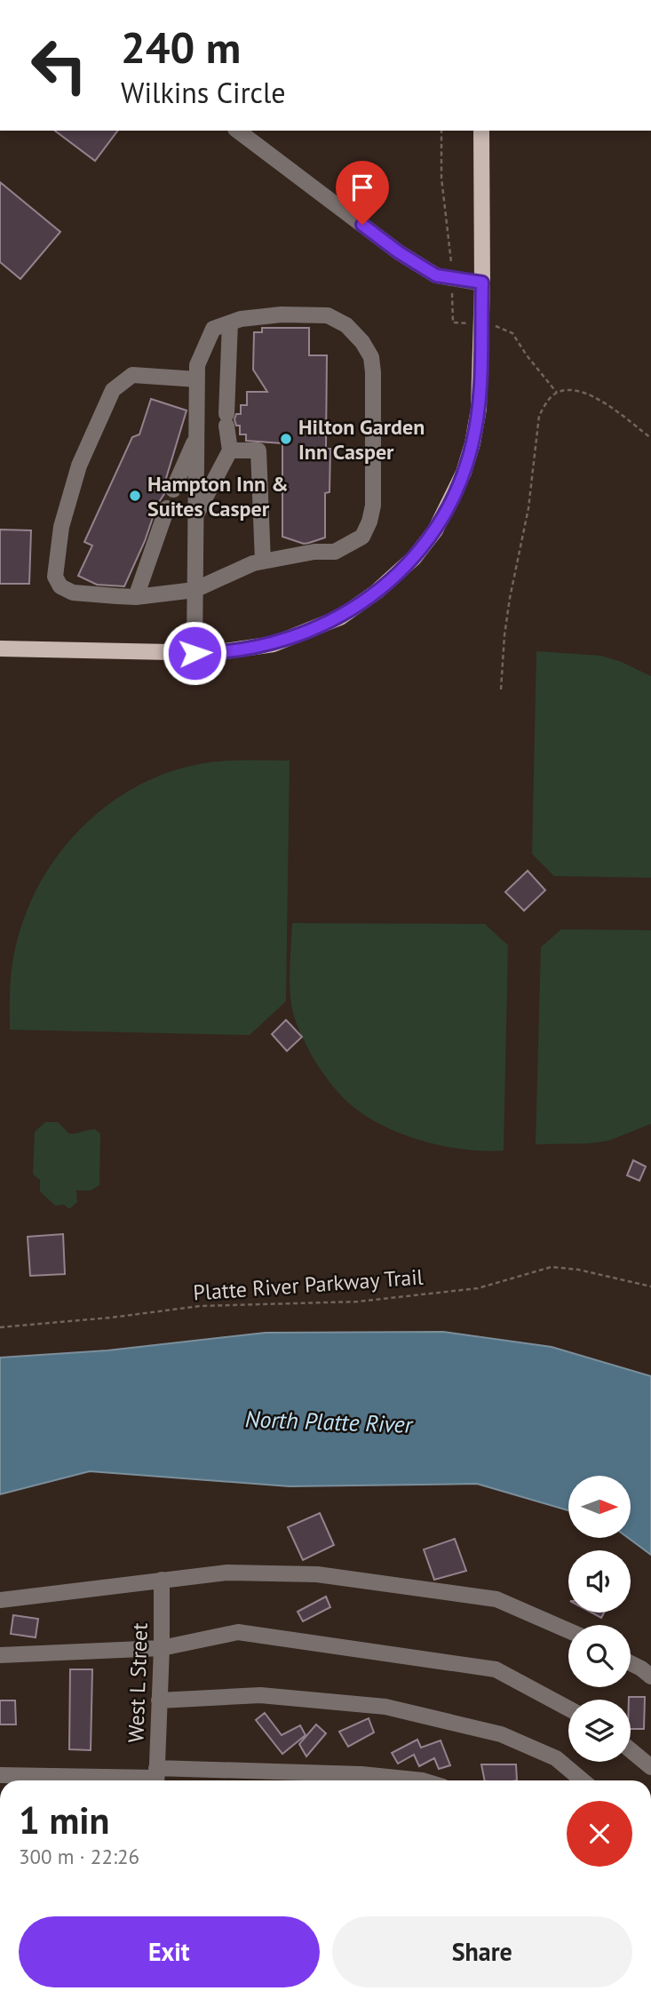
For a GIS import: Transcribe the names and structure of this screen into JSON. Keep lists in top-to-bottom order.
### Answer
{
  "streets": {
    "street": ["West L Street"],
    "path": ["Platte River Parkway Trail"]
  },
  "water": ["North Platte River"],
  "places": ["Hilton Garden Inn Casper", "Hampton Inn & Suites Casper"],
  "north": "right",
  "page": {
    "turn": ["240 m", "Wilkins Circle"],
    "heading": ["1 min", "300 m · 22:26"],
    "buttons": ["Exit", "Share"]
  }
}
